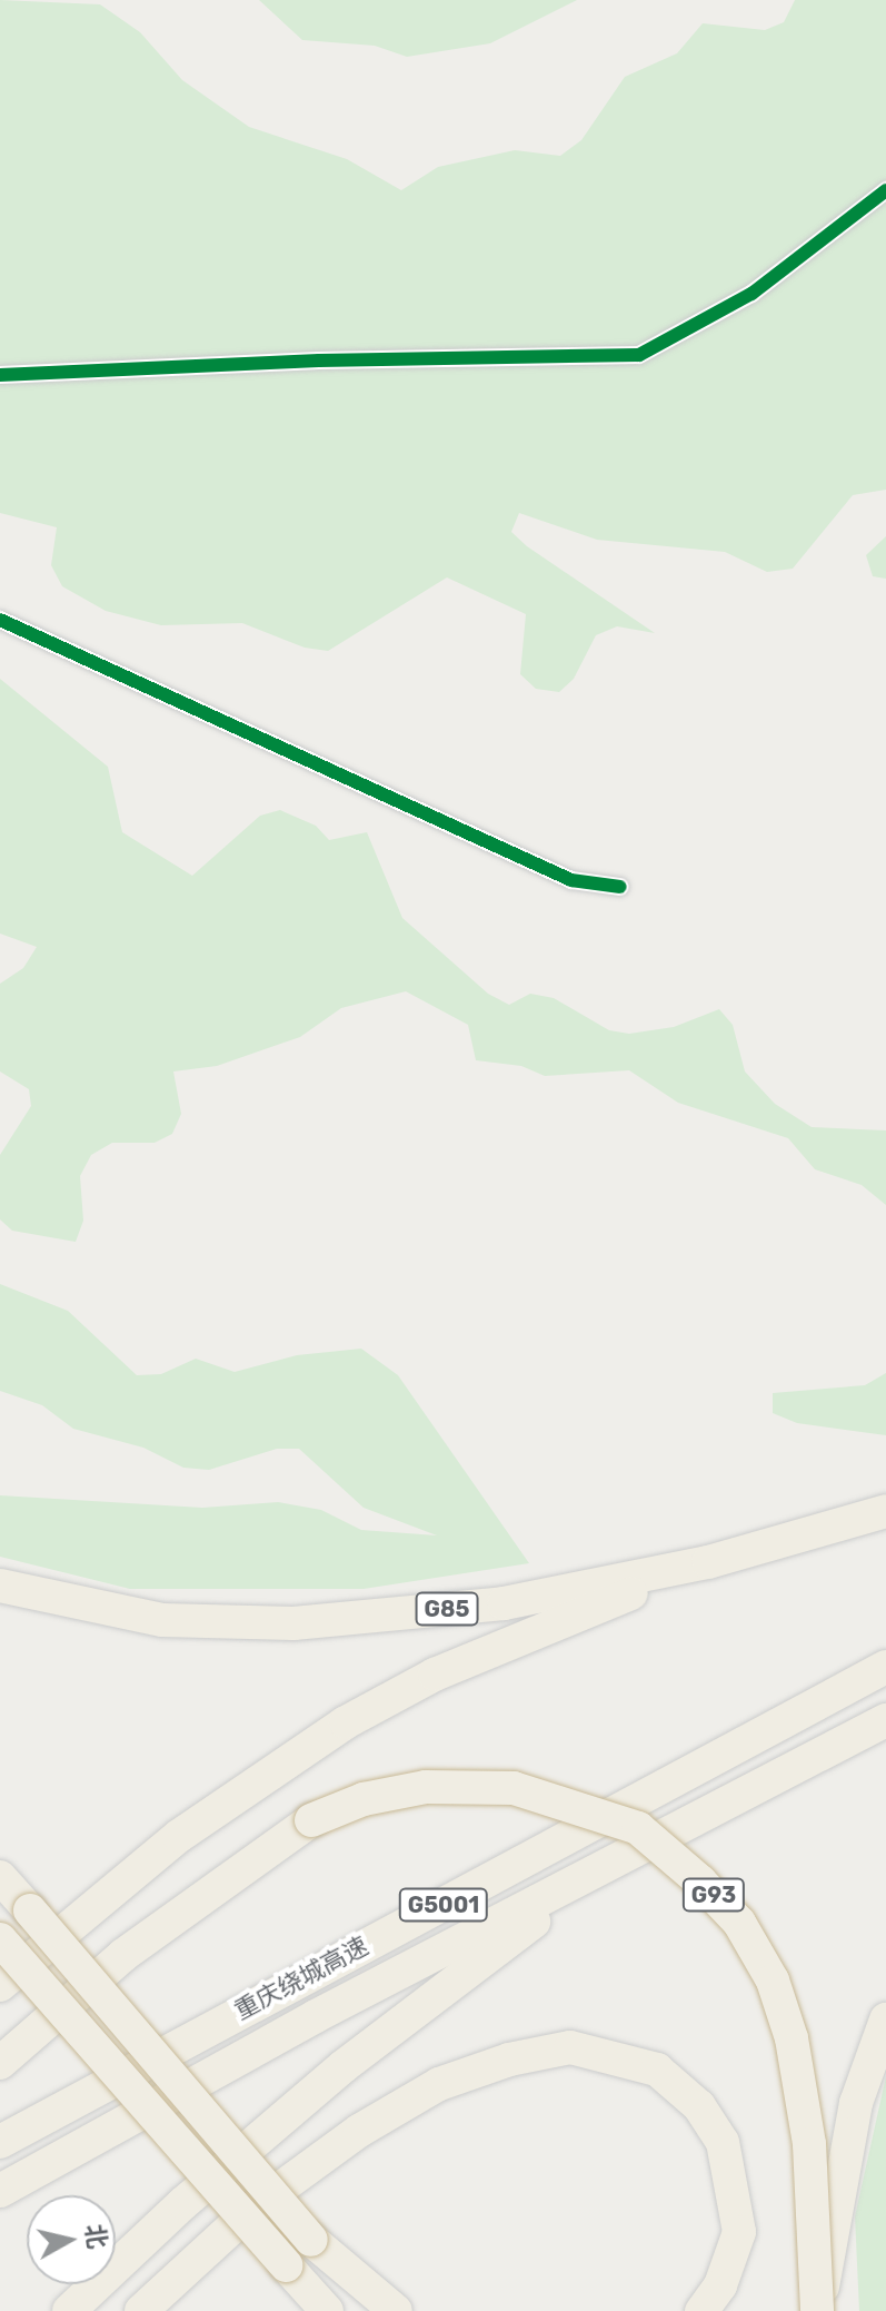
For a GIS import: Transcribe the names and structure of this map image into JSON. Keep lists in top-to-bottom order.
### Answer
{
  "streets": {
    "highway": [
      "G85",
      "G93",
      "G5001",
      "重庆绕城高速"
    ]
  },
  "north": "right"
}
